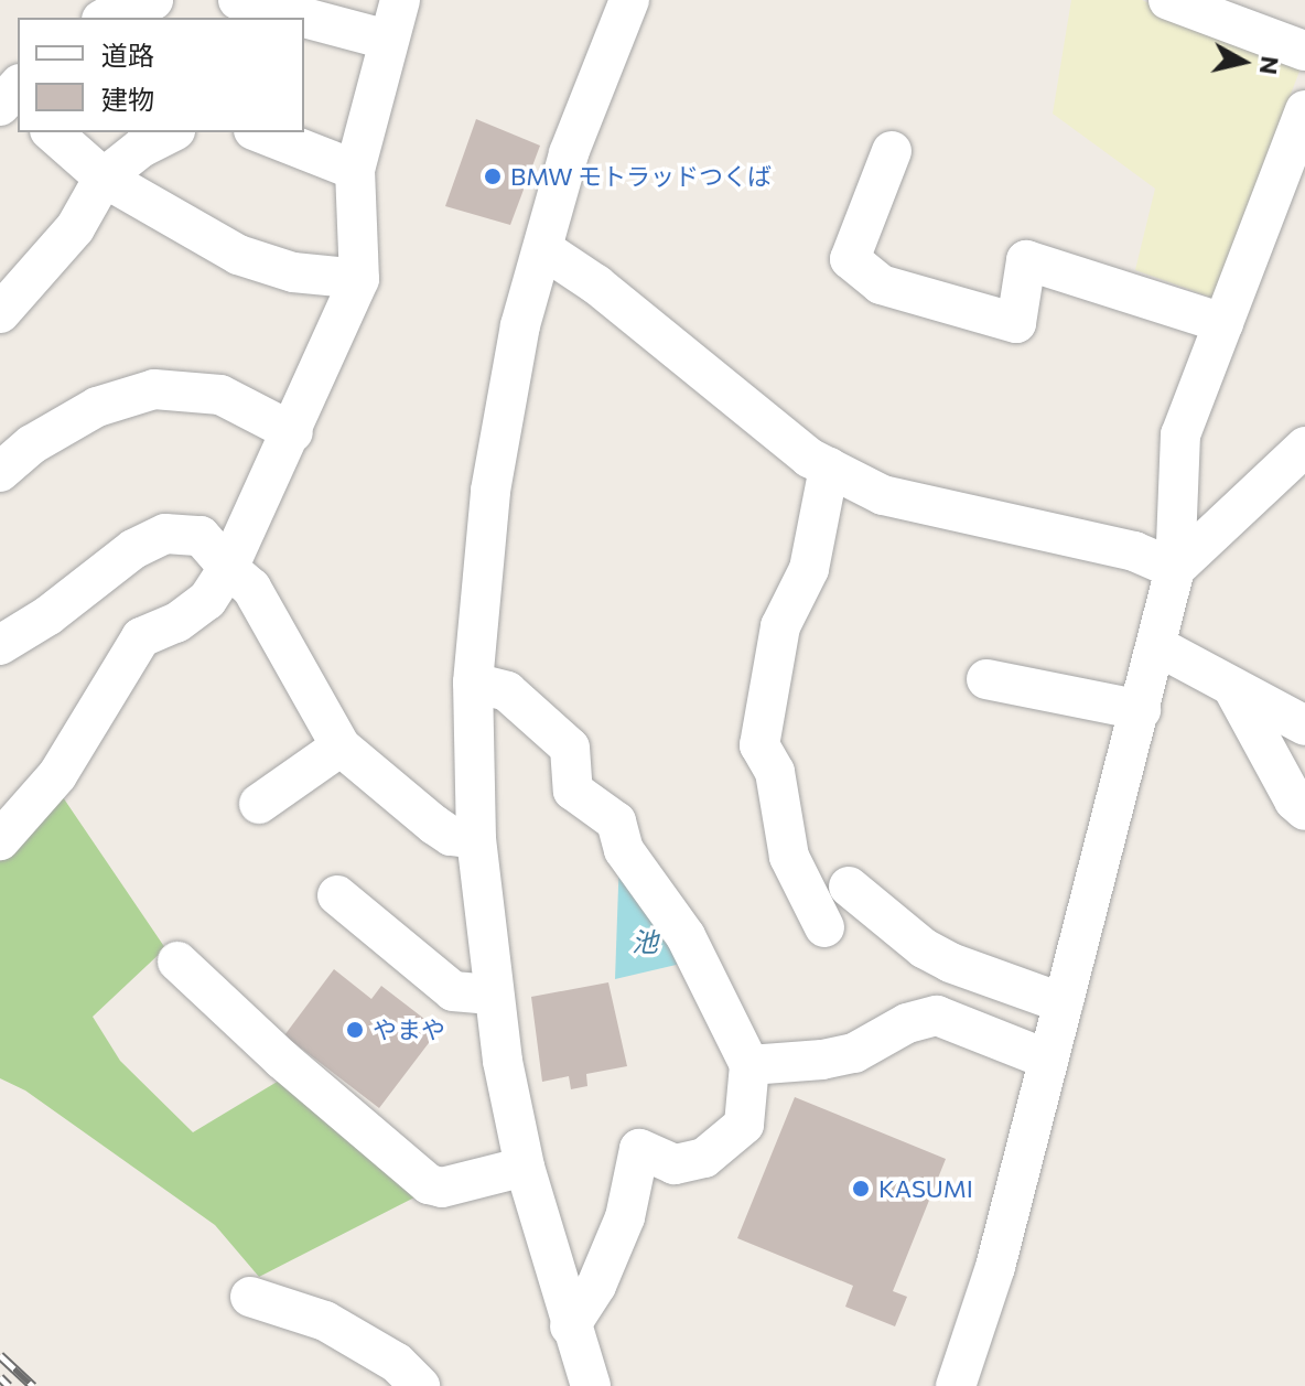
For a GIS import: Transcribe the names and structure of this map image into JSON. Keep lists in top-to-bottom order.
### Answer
{
  "water": ["池"],
  "places": ["BMW モトラッドつくば", "やまや", "KASUMI"],
  "legend": ["道路", "建物"],
  "north": "right"
}
